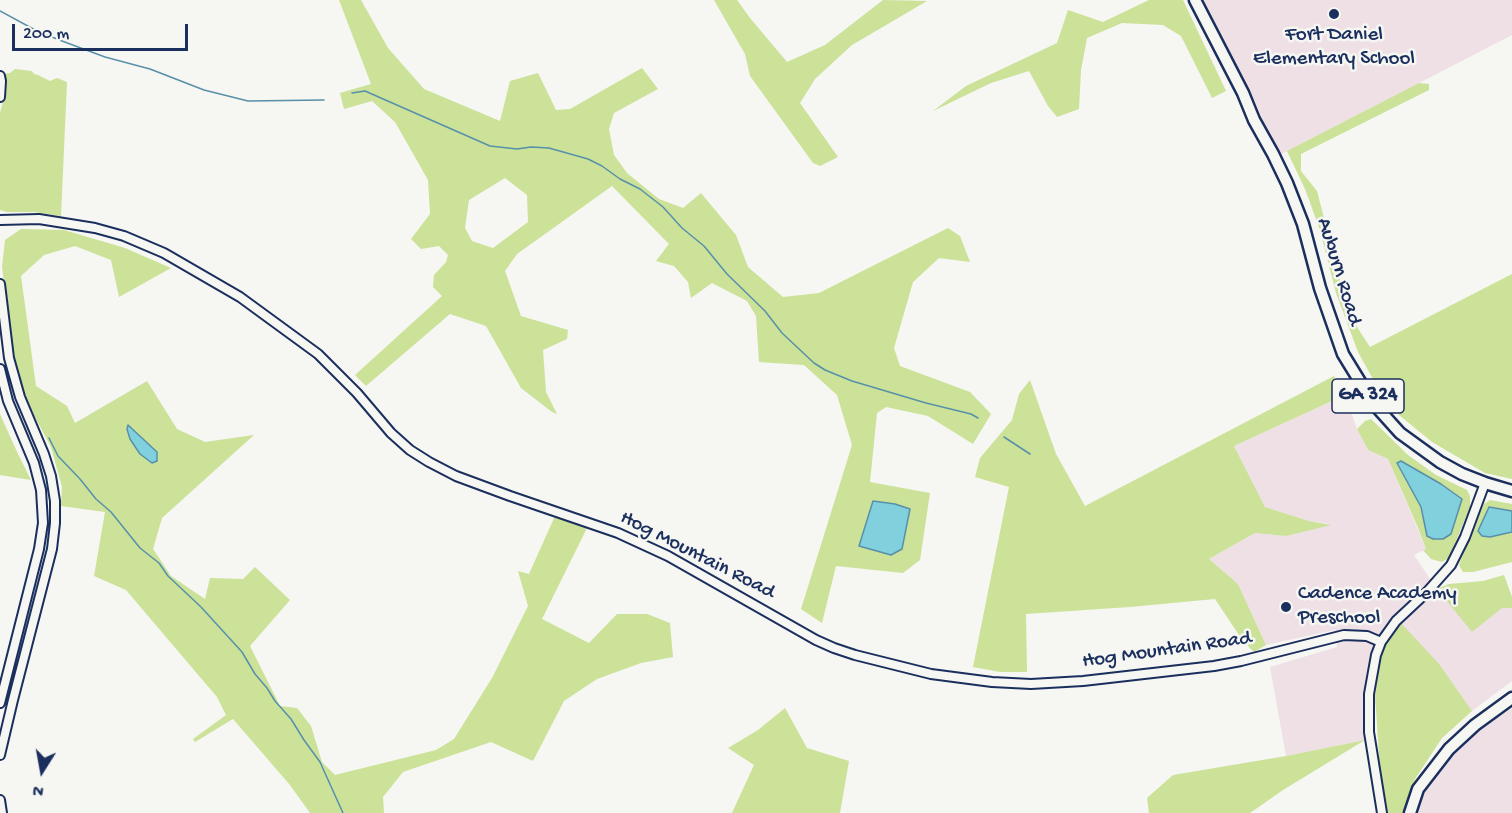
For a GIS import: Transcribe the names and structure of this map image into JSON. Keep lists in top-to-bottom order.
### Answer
{
  "streets": {
    "main road": ["Auburn Road", "GA 324"],
    "street": ["Hog Mountain Road"]
  },
  "places": ["Fort Daniel Elementary School", "Cadence Academy Preschool"],
  "scale_bar": "200 m",
  "north": "bottom"
}
